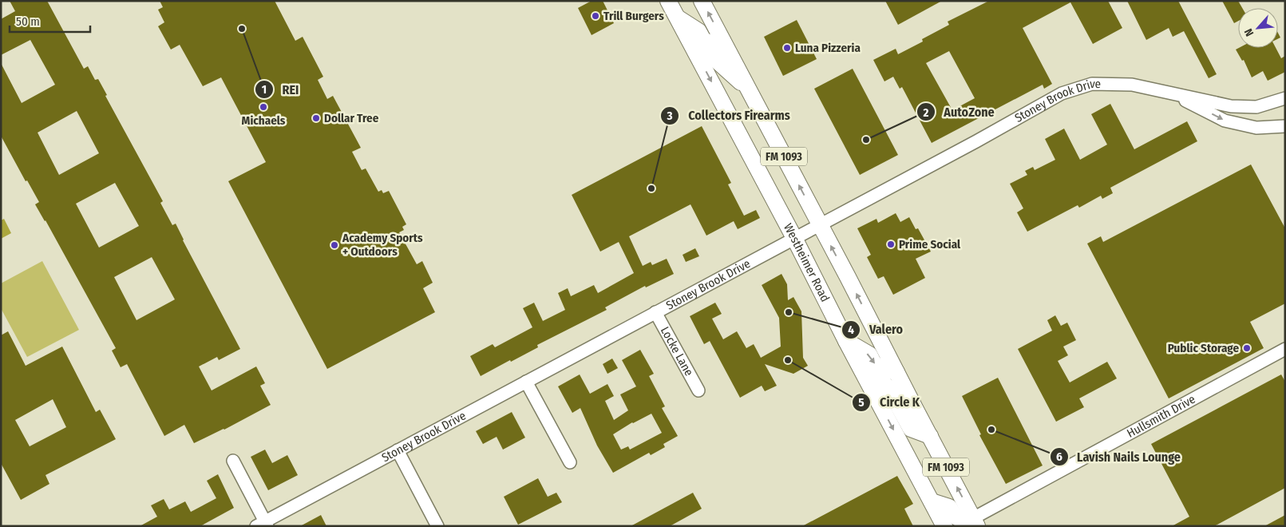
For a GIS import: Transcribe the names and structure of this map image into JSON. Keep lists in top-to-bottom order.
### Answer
{
  "streets": {
    "main road": ["FM 1093", "Westheimer Road"],
    "street": ["Stoney Brook Drive", "Locke Lane", "Hullsmith Drive"]
  },
  "crossings": [
    ["Stoney Brook Drive", "FM 1093"],
    ["Stoney Brook Drive", "Westheimer Road"],
    ["Stoney Brook Drive", "Locke Lane"],
    ["FM 1093", "Hullsmith Drive"]
  ],
  "places": [
    "Trill Burgers",
    "REI",
    "Luna Pizzeria",
    "Michaels",
    "Dollar Tree",
    "AutoZone",
    "Collectors Firearms",
    "Prime Social",
    "Academy Sports + Outdoors",
    "Valero",
    "Public Storage",
    "Circle K",
    "Lavish Nails Lounge"
  ],
  "scale_bar": "50 m",
  "north": "bottom left"
}
